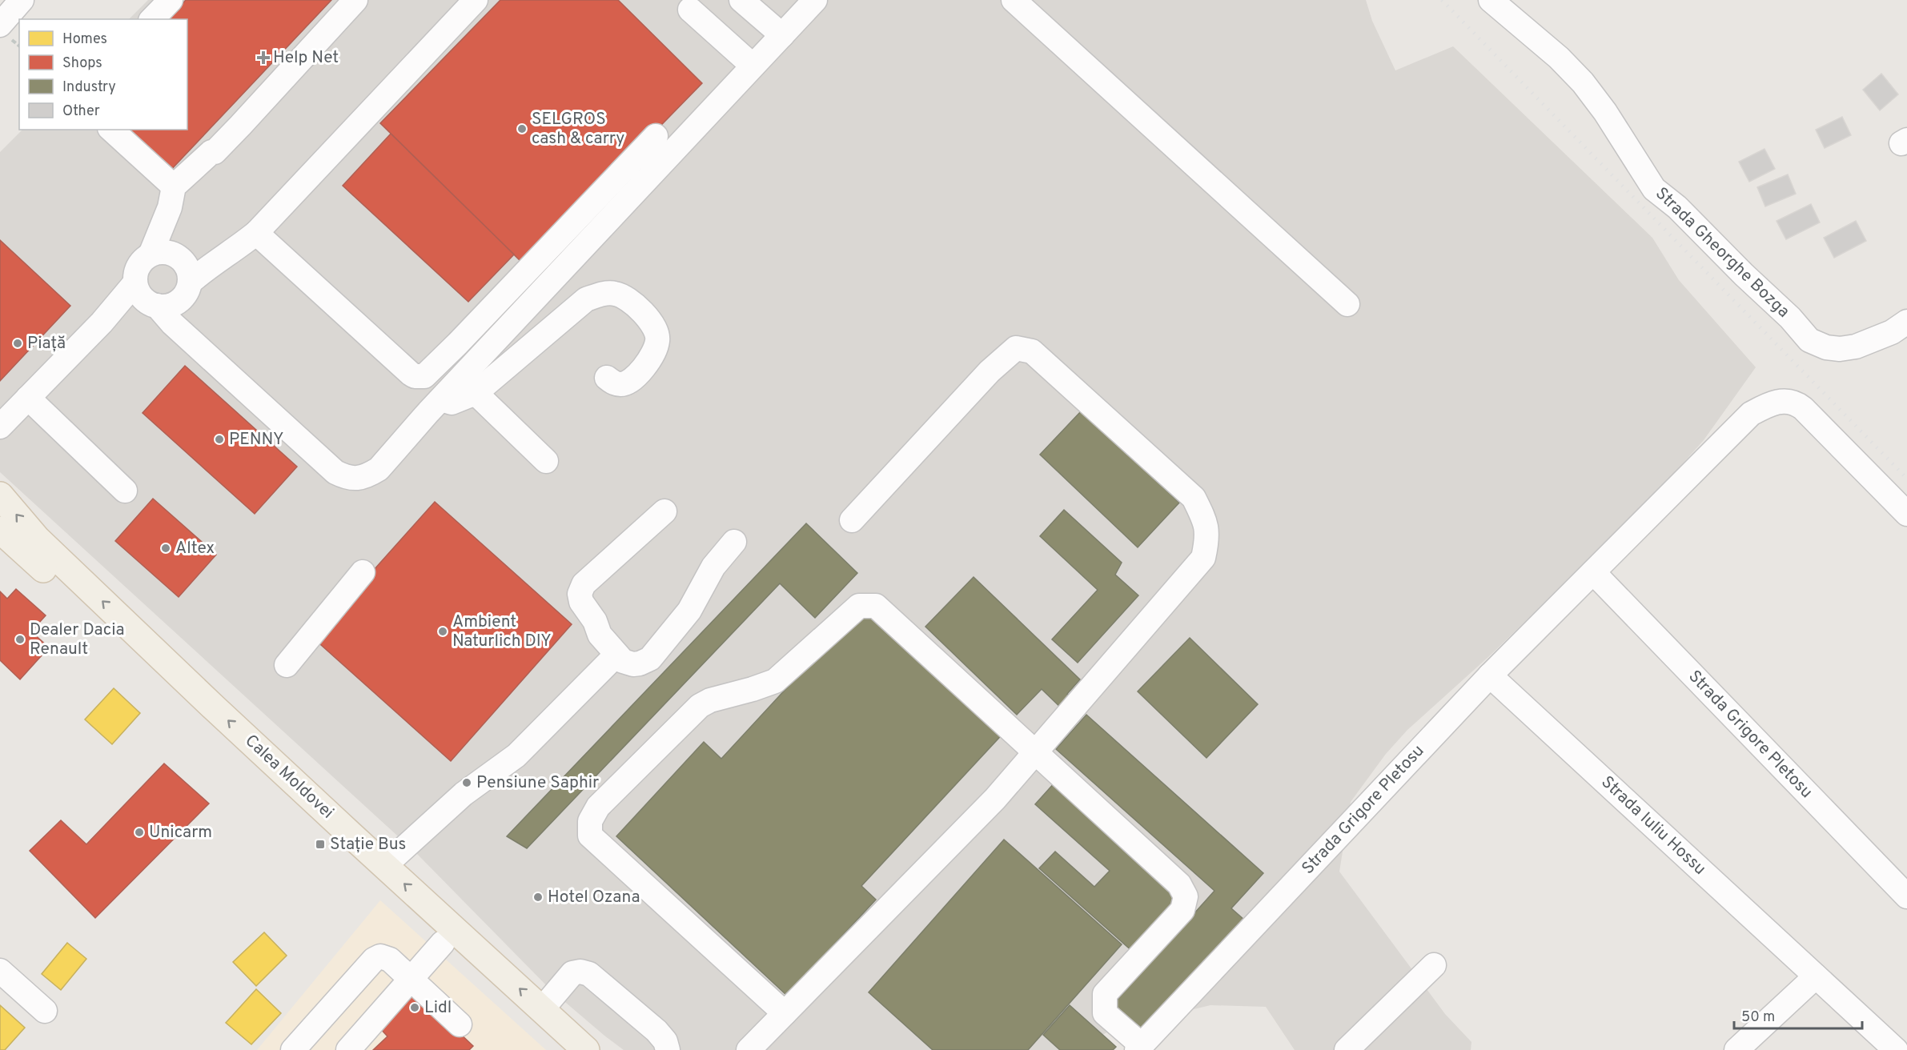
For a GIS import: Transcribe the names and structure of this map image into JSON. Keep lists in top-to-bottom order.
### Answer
{
  "streets": {
    "main road": ["Calea Moldovei"],
    "street": ["Strada Gheorghe Bozga", "Strada Grigore Pletosu", "Strada Iuliu Hossu"]
  },
  "crossings": [
    ["Strada Grigore Pletosu", "Strada Iuliu Hossu"]
  ],
  "places": {
    "health": ["Help Net"],
    "other": [
      "SELGROS cash & carry",
      "Piață",
      "PENNY",
      "Altex",
      "Ambient Naturlich DIY",
      "Dealer Dacia Renault",
      "Pensiune Saphir",
      "Unicarm",
      "Hotel Ozana",
      "Lidl"
    ],
    "transit": ["Stație Bus"]
  },
  "legend": [
    "Homes",
    "Shops",
    "Industry",
    "Other"
  ],
  "scale_bar": "50 m"
}
